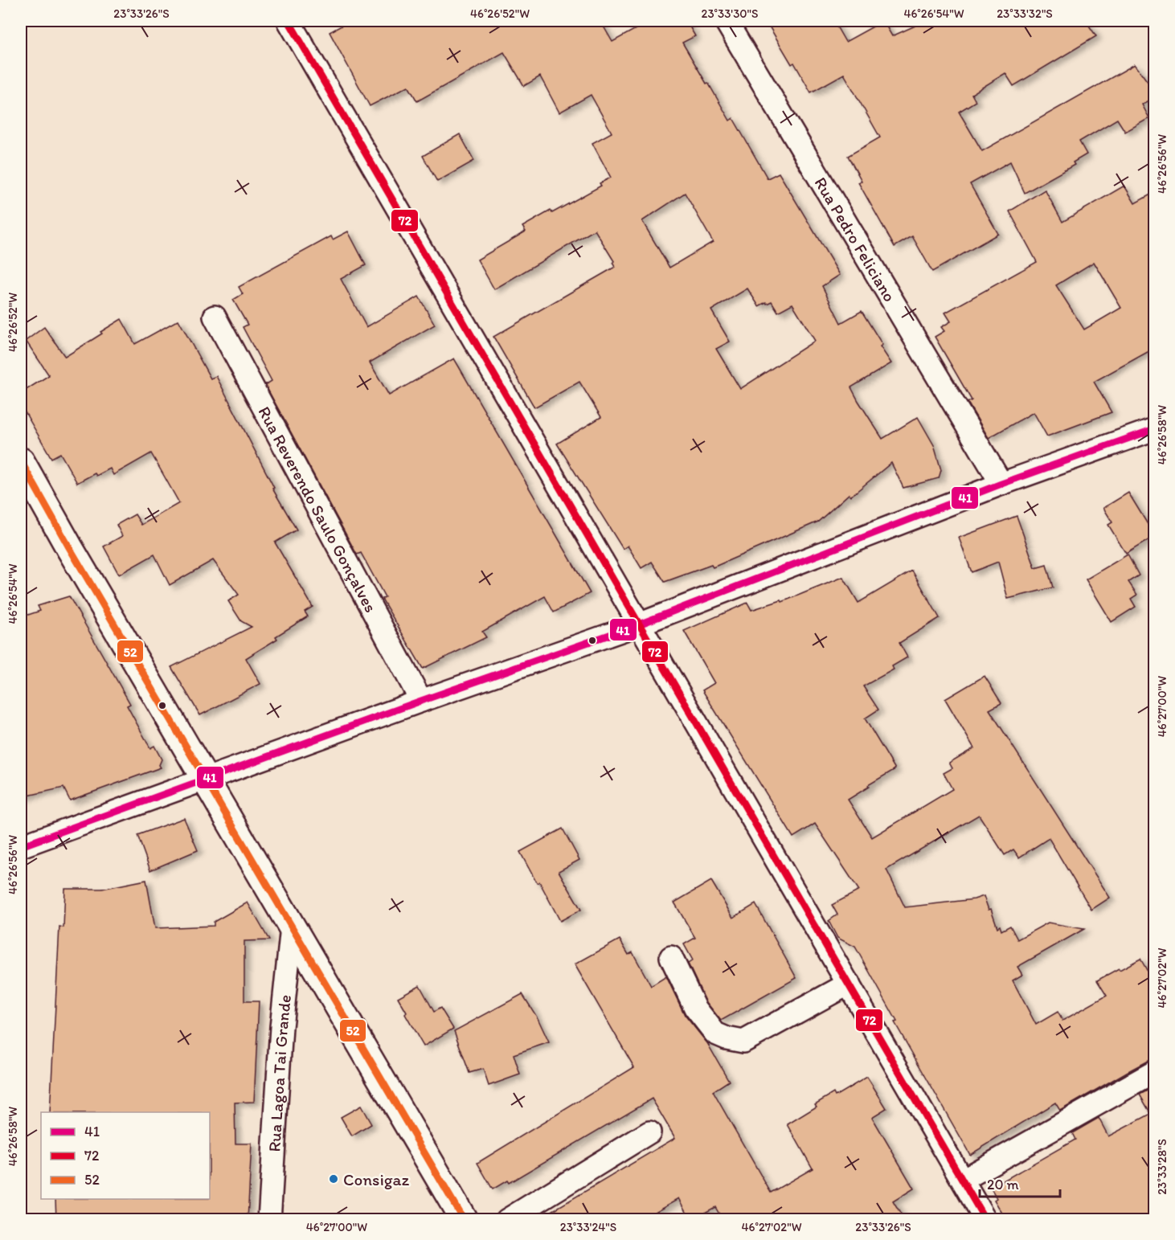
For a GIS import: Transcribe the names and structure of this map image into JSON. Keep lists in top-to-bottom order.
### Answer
{
  "streets": {
    "street": ["Rua Pedro Feliciano", "Rua Reverendo Saulo Gonçalves", "Rua Lagoa Tai Grande"]
  },
  "places": ["Consigaz"],
  "lines": ["transit line 72", "transit line 41", "transit line 52"],
  "legend": ["41", "72", "52"],
  "scale_bar": "20 m",
  "coordinates": [
    "23°33'26\"S",
    "46°26'52\"W",
    "23°33'30\"S",
    "46°26'54\"W",
    "23°33'32\"S",
    "46°26'56\"W",
    "46°26'58\"W",
    "46°27'00\"W",
    "46°27'02\"W",
    "23°33'28\"S",
    "23°33'24\"S"
  ]
}
